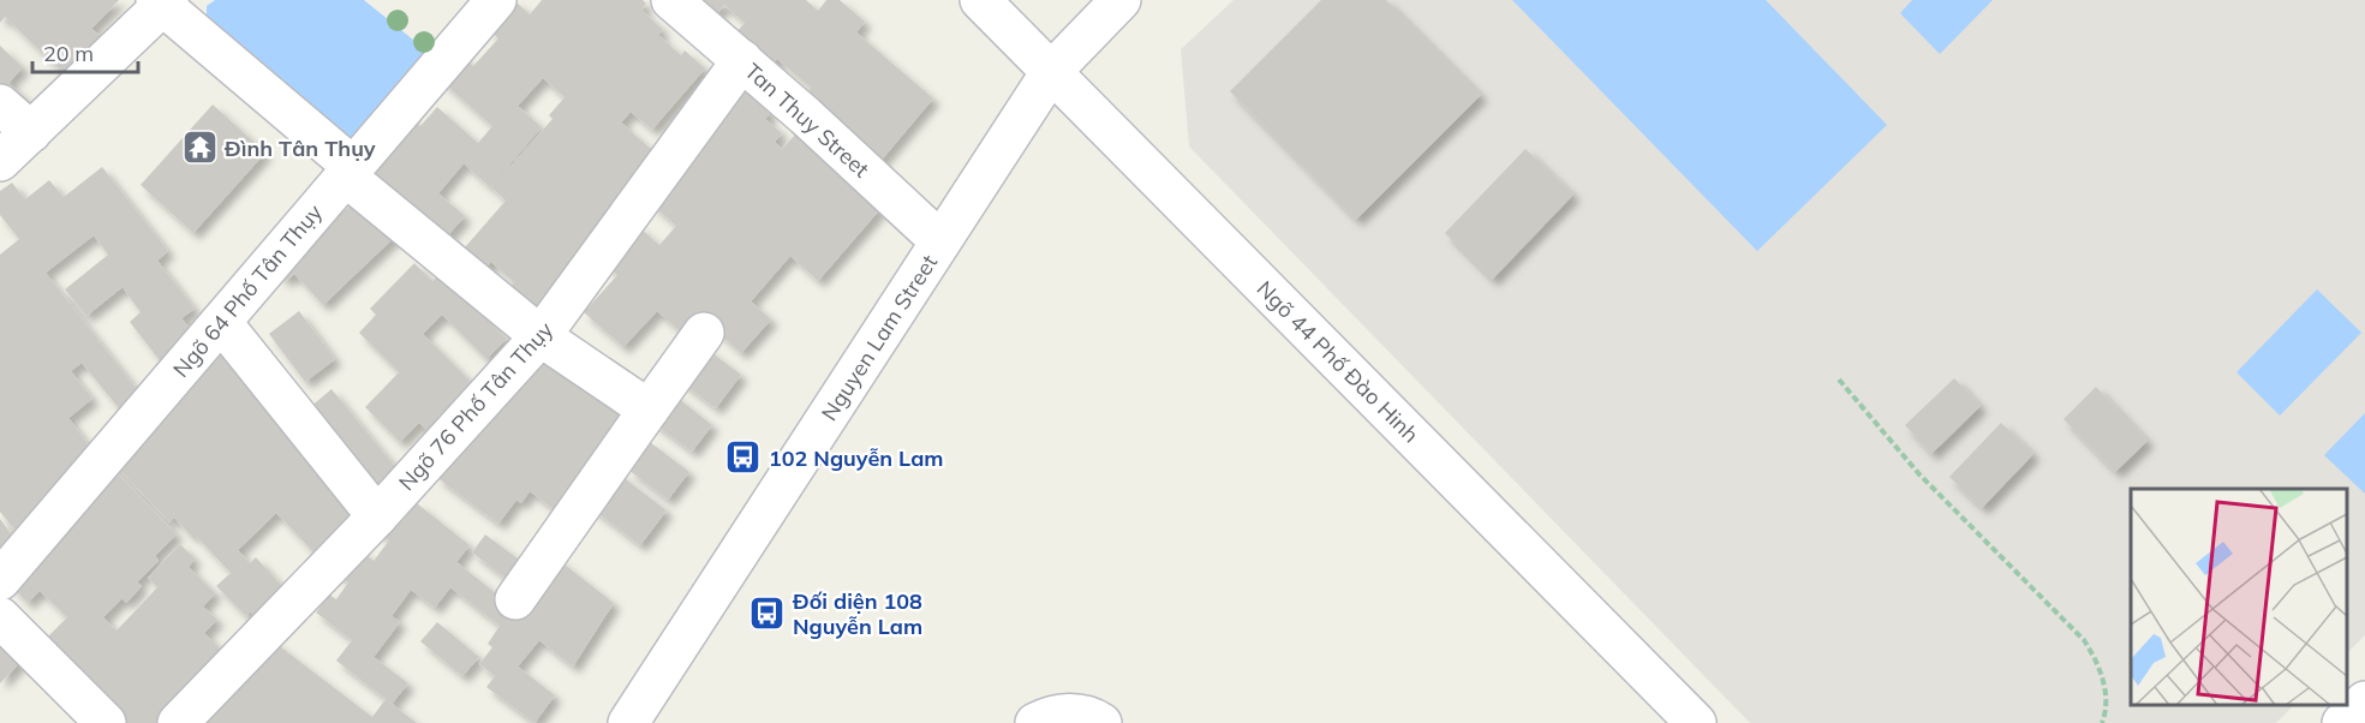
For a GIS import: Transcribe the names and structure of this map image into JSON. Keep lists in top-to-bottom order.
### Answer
{
  "streets": {
    "street": [
      "Tan Thuy Street",
      "Ngõ 64 Phố Tân Thụy",
      "Nguyen Lam Street",
      "Ngõ 44 Phố Đào Hinh",
      "Ngõ 76 Phố Tân Thụy"
    ]
  },
  "crossings": [
    ["Tan Thuy Street", "Nguyen Lam Street"],
    ["Tan Thuy Street", "Ngõ 76 Phố Tân Thụy"],
    ["Nguyen Lam Street", "Ngõ 44 Phố Đào Hinh"]
  ],
  "places": {
    "temple": ["Đình Tân Thụy"],
    "bus stop": ["102 Nguyễn Lam", "Đối diện 108 Nguyễn Lam"]
  },
  "scale_bar": "20 m"
}
